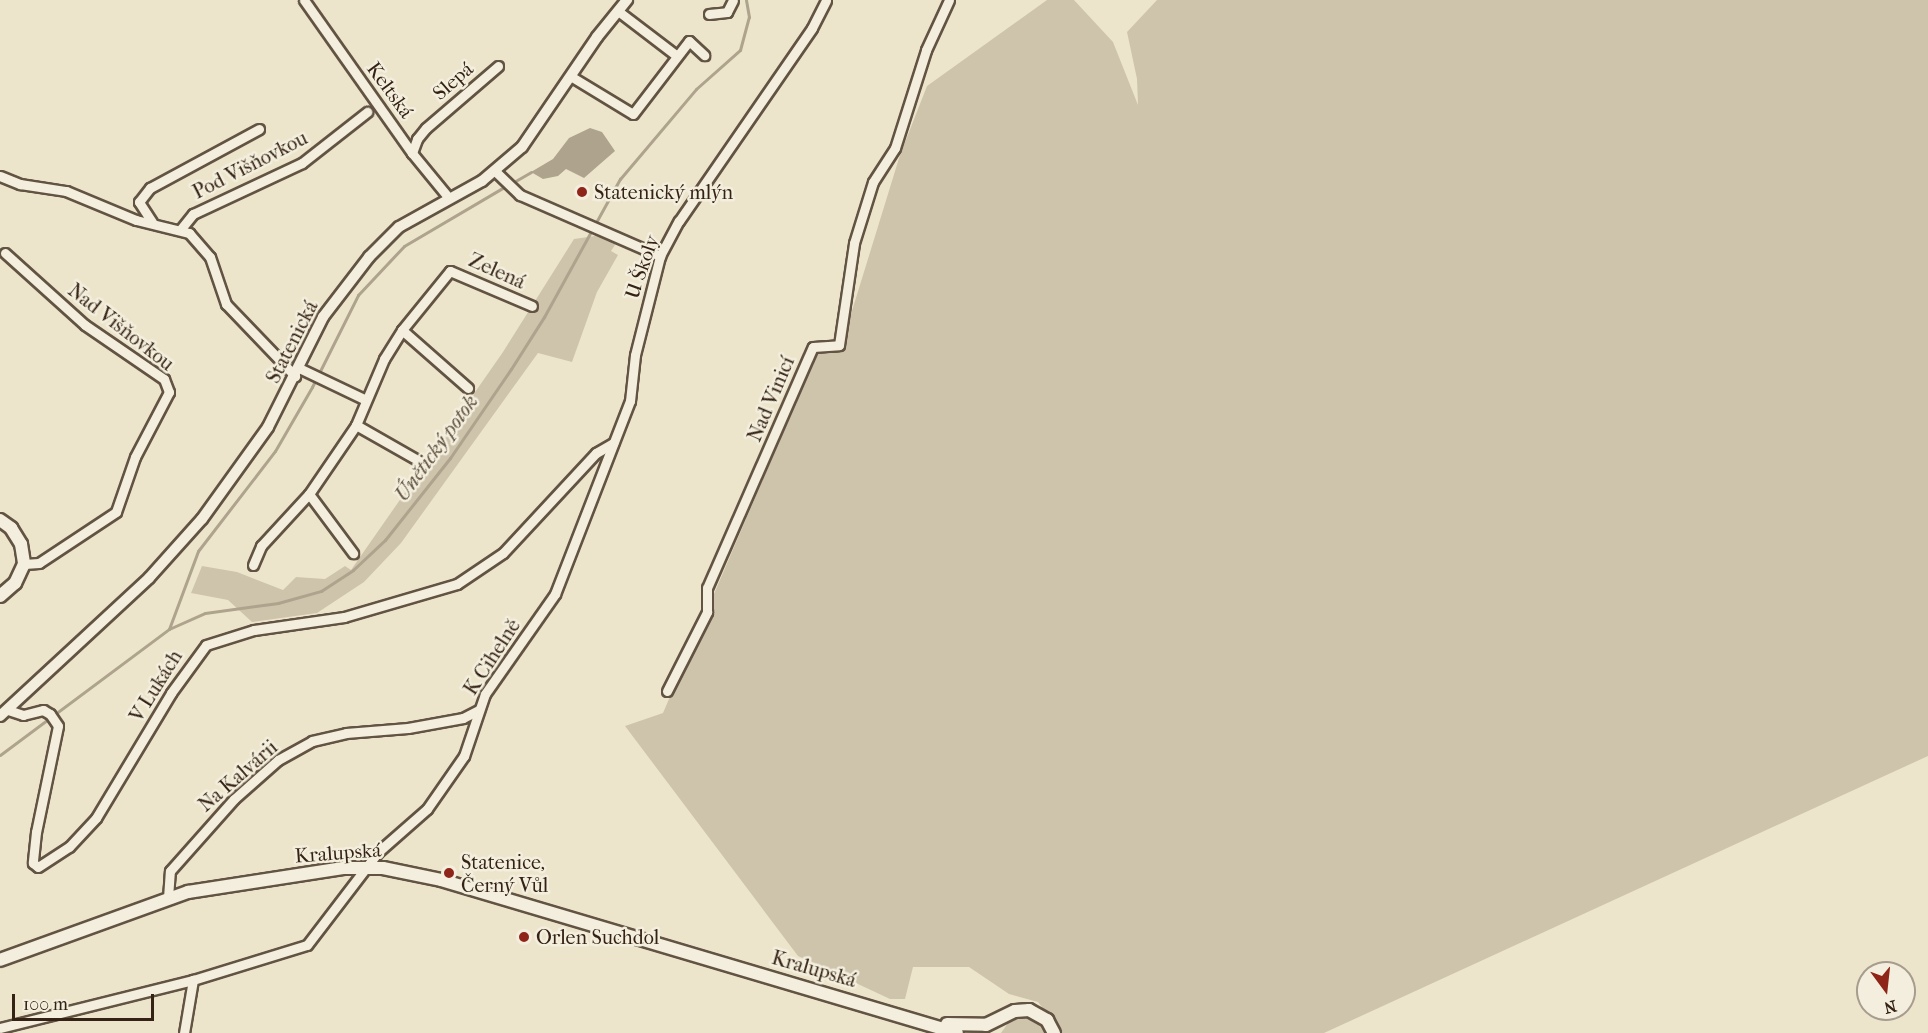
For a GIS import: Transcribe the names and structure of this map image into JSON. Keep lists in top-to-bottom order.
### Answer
{
  "streets": {
    "main road": ["Kralupská"],
    "street": [
      "Slepá",
      "Keltská",
      "Pod Višňovkou",
      "U Školy",
      "Zelená",
      "Nad Višňovkou",
      "Statenická",
      "Nad Vinicí",
      "K Cihelně",
      "V Lukách",
      "Na Kalvárii"
    ]
  },
  "crossings": [
    ["Slepá", "Keltská"],
    ["Keltská", "Statenická"],
    ["U Školy", "K Cihelně"],
    ["U Školy", "V Lukách"],
    ["Statenická", "V Lukách"],
    ["K Cihelně", "V Lukách"],
    ["K Cihelně", "Na Kalvárii"],
    ["K Cihelně", "Kralupská"],
    ["Na Kalvárii", "Kralupská"]
  ],
  "water": ["Únětický potok"],
  "places": ["Statenický mlýn", "Statenice, Černý Vůl", "Orlen Suchdol"],
  "scale_bar": "100 m",
  "north": "bottom"
}
